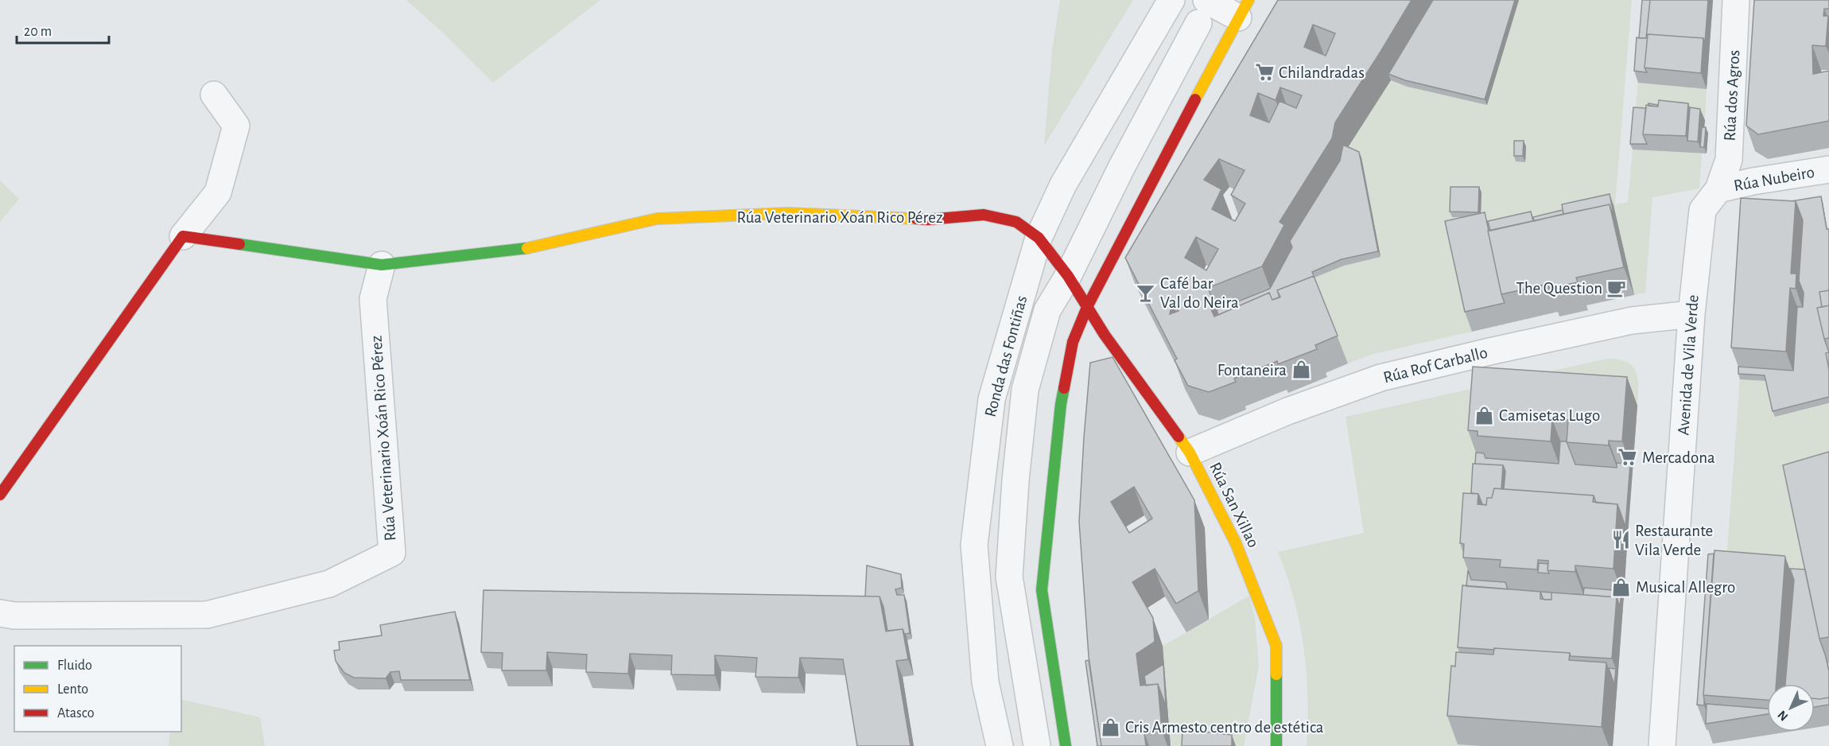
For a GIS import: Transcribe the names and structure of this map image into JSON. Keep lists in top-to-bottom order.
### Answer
{
  "streets": {
    "street": [
      "Rúa dos Agros",
      "Rúa Nubeiro",
      "Rúa Veterinario Xoán Rico Pérez",
      "Ronda das Fontiñas",
      "Rúa Rof Carballo",
      "Avenida de Vila Verde",
      "Rúa San Xillao"
    ]
  },
  "crossings": [
    ["Rúa dos Agros", "Rúa Nubeiro"],
    ["Rúa dos Agros", "Avenida de Vila Verde"],
    ["Rúa Nubeiro", "Avenida de Vila Verde"],
    ["Rúa Veterinario Xoán Rico Pérez", "Ronda das Fontiñas"],
    ["Rúa Veterinario Xoán Rico Pérez", "Rúa San Xillao"],
    ["Rúa Rof Carballo", "Avenida de Vila Verde"],
    ["Rúa Rof Carballo", "Rúa San Xillao"]
  ],
  "places": {
    "supermarket": ["Chilandradas", "Mercadona"],
    "cafe": ["The Question"],
    "bar": ["Café bar Val do Neira"],
    "shop": [
      "Fontaneira",
      "Camisetas Lugo",
      "Musical Allegro",
      "Cris Armesto centro de estética"
    ],
    "restaurant": ["Restaurante Vila Verde"]
  },
  "legend": ["Fluido", "Lento", "Atasco"],
  "scale_bar": "20 m",
  "north": "bottom left"
}
